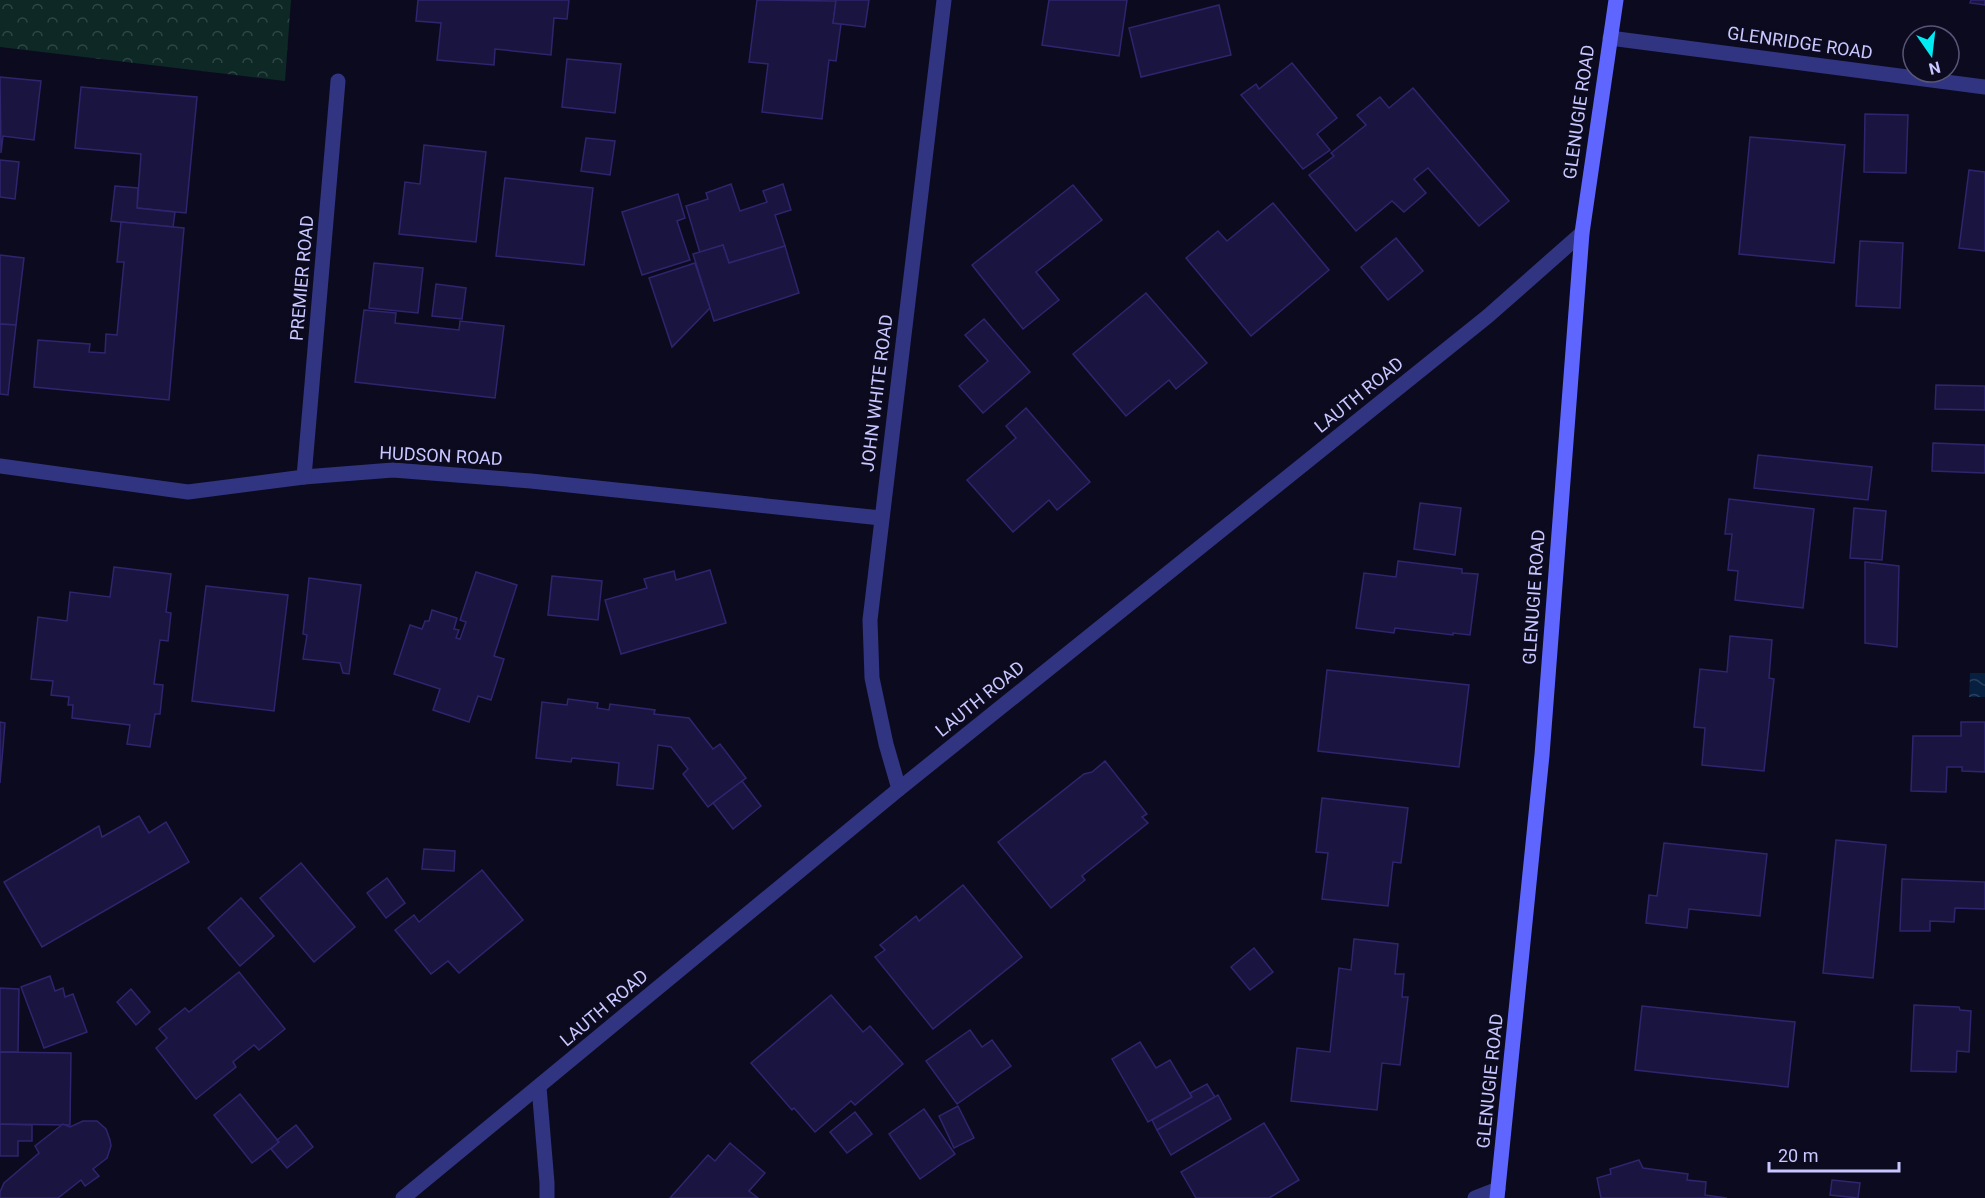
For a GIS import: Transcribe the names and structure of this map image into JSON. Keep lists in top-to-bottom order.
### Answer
{
  "streets": {
    "street": [
      "GLENRIDGE ROAD",
      "GLENUGIE ROAD",
      "PREMIER ROAD",
      "JOHN WHITE ROAD",
      "LAUTH ROAD",
      "HUDSON ROAD"
    ]
  },
  "crossings": [
    ["GLENRIDGE ROAD", "GLENUGIE ROAD"],
    ["GLENUGIE ROAD", "LAUTH ROAD"],
    ["PREMIER ROAD", "HUDSON ROAD"],
    ["JOHN WHITE ROAD", "LAUTH ROAD"],
    ["JOHN WHITE ROAD", "HUDSON ROAD"]
  ],
  "scale_bar": "20 m",
  "north": "bottom"
}
